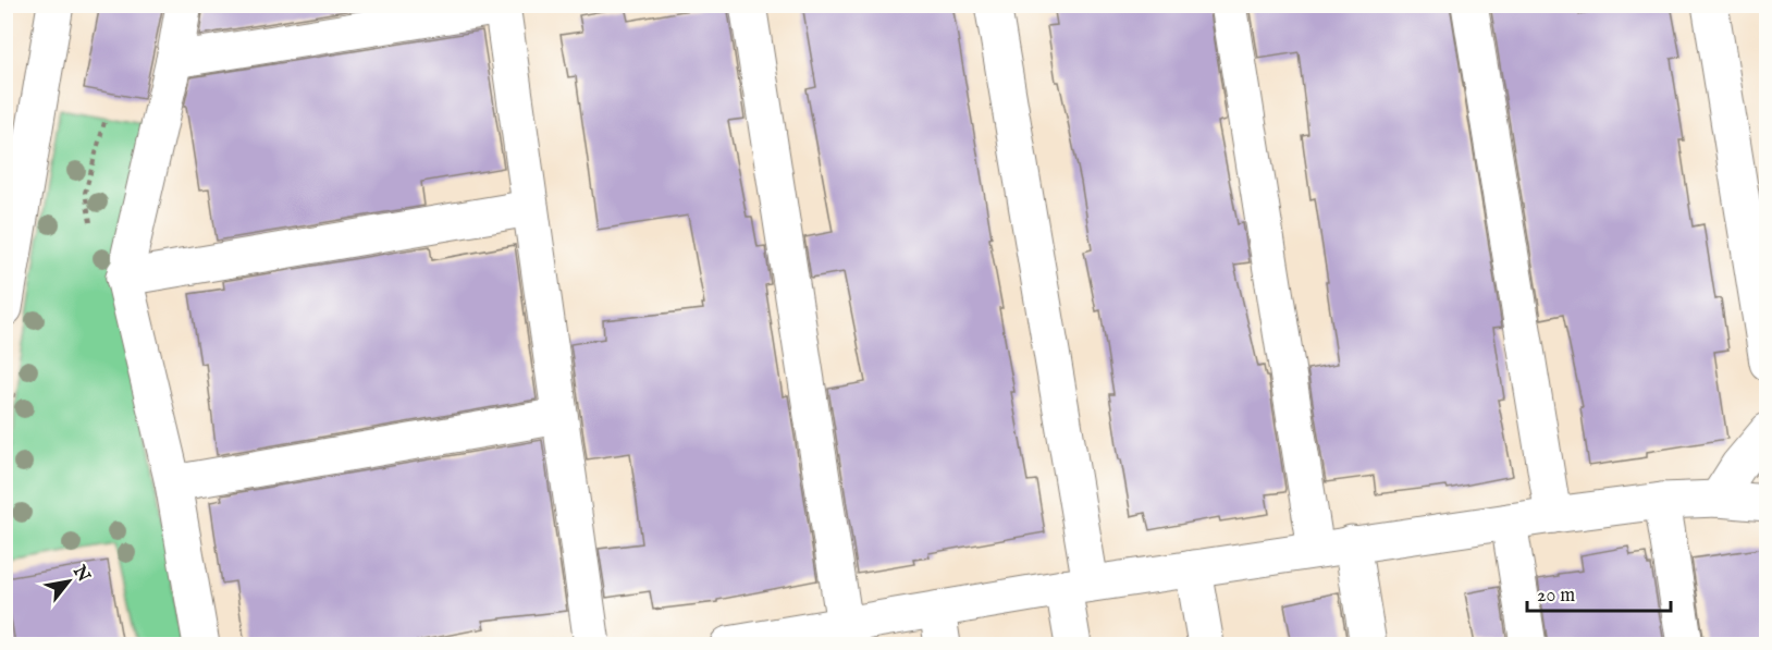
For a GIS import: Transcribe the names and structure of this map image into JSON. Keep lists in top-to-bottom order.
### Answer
{
  "scale_bar": "20 m",
  "north": "top right"
}
